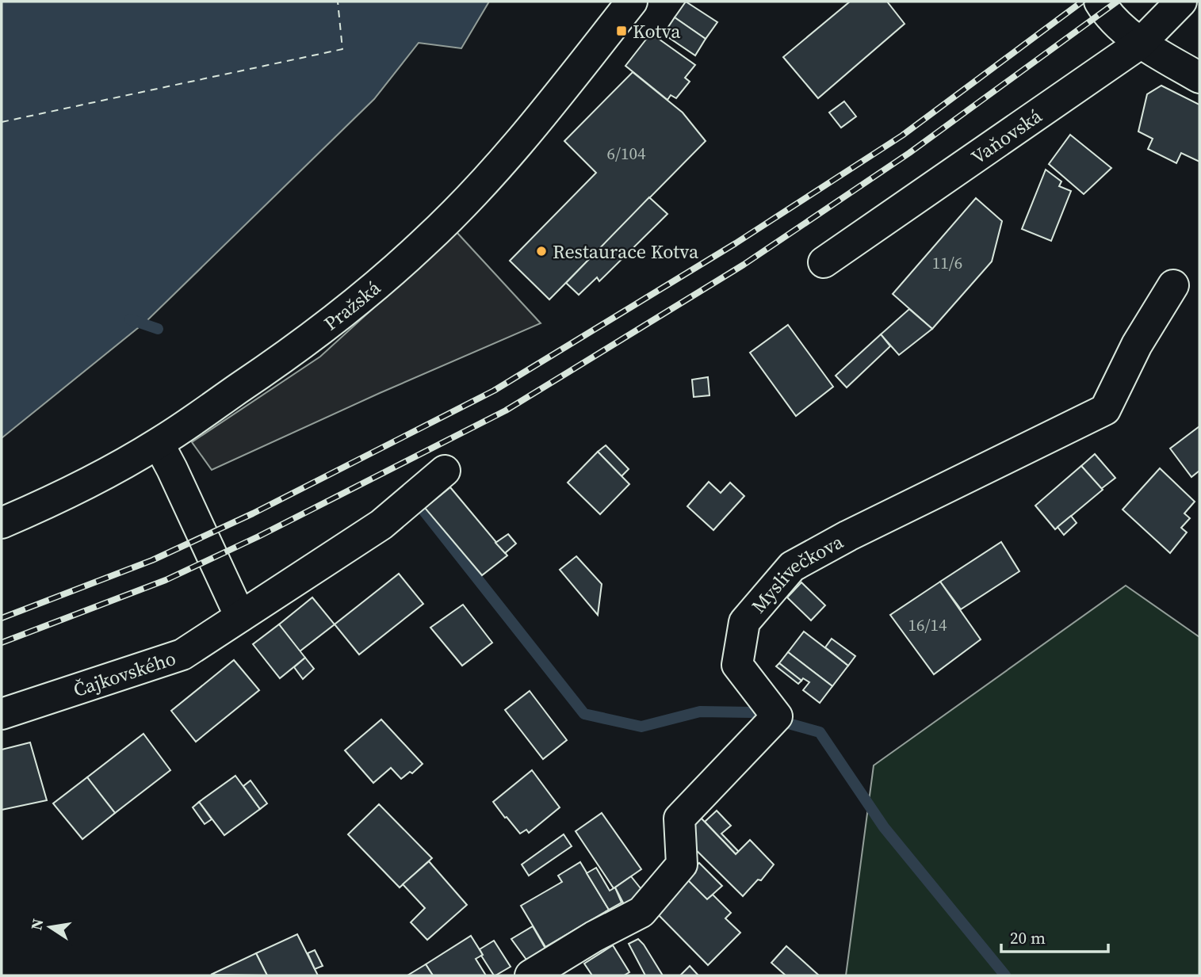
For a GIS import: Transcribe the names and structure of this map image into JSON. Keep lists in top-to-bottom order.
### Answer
{
  "streets": {
    "street": [
      "Vaňovská",
      "Pražská",
      "Myslivečkova",
      "Čajkovského"
    ]
  },
  "places": {
    "transit": ["Kotva"],
    "other": ["Restaurace Kotva"]
  },
  "house_numbers": ["6/104", "11/6", "16/14"],
  "scale_bar": "20 m",
  "north": "left"
}
